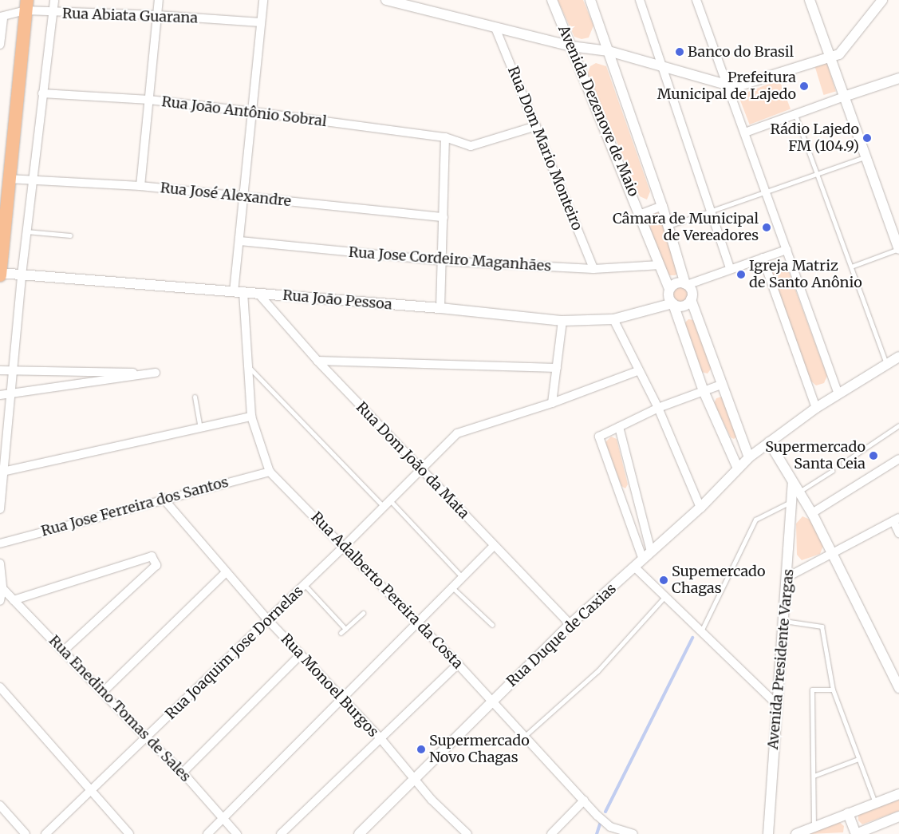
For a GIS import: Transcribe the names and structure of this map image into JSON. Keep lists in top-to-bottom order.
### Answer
{
  "streets": {
    "street": [
      "Rua Abiata Guarana",
      "Avenida Dezenove de Maio",
      "Rua João Antônio Sobral",
      "Rua Dom Mario Monteiro",
      "Rua José Alexandre",
      "Rua Jose Cordeiro Maganhães",
      "Rua João Pessoa",
      "Rua Dom João da Mata",
      "Rua Jose Ferreira dos Santos",
      "Rua Adalberto Pereira da Costa",
      "Rua Duque de Caxias",
      "Rua Joaquim Jose Dornelas",
      "Avenida Presidente Vargas",
      "Rua Monoel Burgos",
      "Rua Enedino Tomas de Sales"
    ]
  },
  "crossings": [
    ["Rua Abiata Guarana", "Rua Adalberto Pereira da Costa"],
    ["Avenida Dezenove de Maio", "Rua Jose Cordeiro Maganhães"],
    ["Avenida Dezenove de Maio", "Rua João Pessoa"],
    ["Rua João Antônio Sobral", "Rua Dom Mario Monteiro"],
    ["Rua João Antônio Sobral", "Rua Adalberto Pereira da Costa"],
    ["Rua Dom Mario Monteiro", "Rua Jose Cordeiro Maganhães"],
    ["Rua José Alexandre", "Rua Adalberto Pereira da Costa"],
    ["Rua Jose Cordeiro Maganhães", "Rua Adalberto Pereira da Costa"],
    ["Rua João Pessoa", "Rua Dom João da Mata"],
    ["Rua João Pessoa", "Rua Adalberto Pereira da Costa"],
    ["Rua Dom João da Mata", "Rua Duque de Caxias"],
    ["Rua Dom João da Mata", "Rua Joaquim Jose Dornelas"],
    ["Rua Jose Ferreira dos Santos", "Rua Adalberto Pereira da Costa"],
    ["Rua Jose Ferreira dos Santos", "Rua Monoel Burgos"],
    ["Rua Adalberto Pereira da Costa", "Rua Duque de Caxias"],
    ["Rua Adalberto Pereira da Costa", "Rua Joaquim Jose Dornelas"],
    ["Rua Duque de Caxias", "Rua Monoel Burgos"],
    ["Rua Joaquim Jose Dornelas", "Rua Monoel Burgos"],
    ["Rua Joaquim Jose Dornelas", "Rua Enedino Tomas de Sales"]
  ],
  "places": [
    "Banco do Brasil",
    "Prefeitura Municipal de Lajedo",
    "Rádio Lajedo FM (104.9)",
    "Câmara de Municipal de Vereadores",
    "Igreja Matriz de Santo Anônio",
    "Supermercado Santa Ceia",
    "Supemercado Chagas",
    "Supermercado Novo Chagas"
  ]
}
